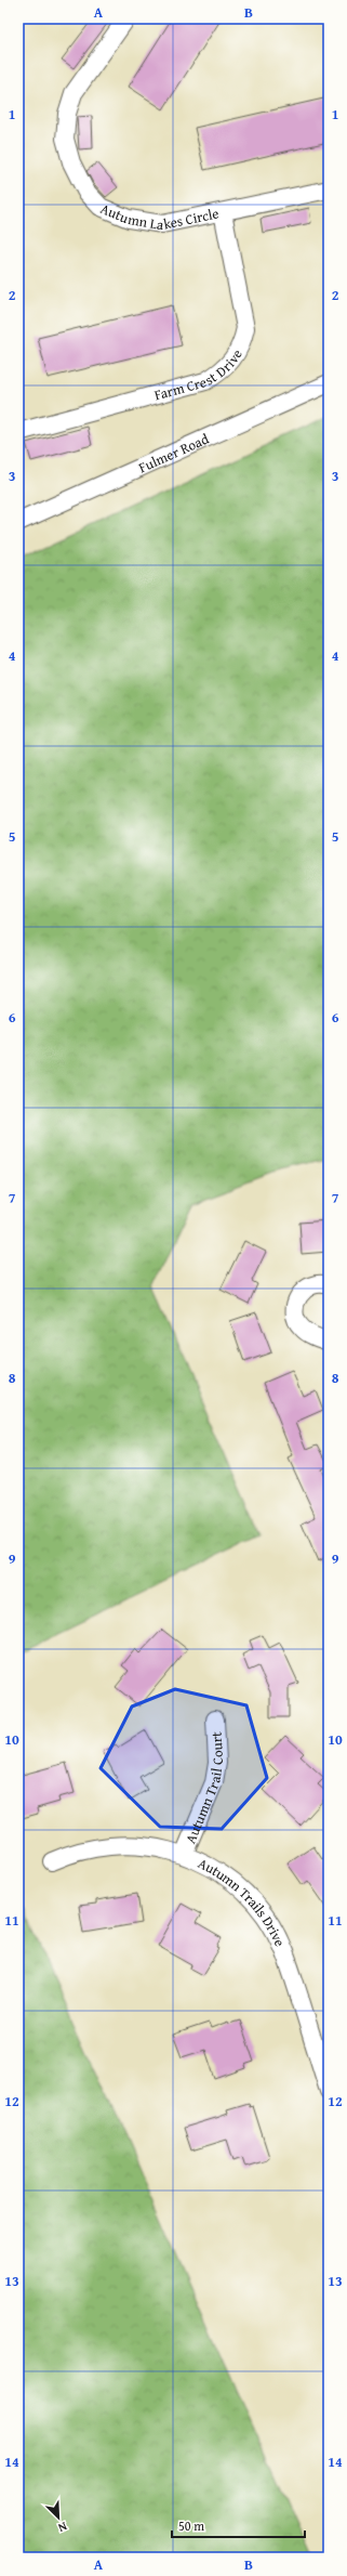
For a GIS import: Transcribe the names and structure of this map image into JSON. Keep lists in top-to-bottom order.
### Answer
{
  "streets": {
    "street": [
      "Autumn Lakes Circle",
      "Farm Crest Drive",
      "Fulmer Road",
      "Autumn Trail Court",
      "Autumn Trails Drive"
    ]
  },
  "crossings": [
    ["Autumn Lakes Circle", "Farm Crest Drive"],
    ["Autumn Trail Court", "Autumn Trails Drive"]
  ],
  "scale_bar": "50 m",
  "north": "bottom right",
  "grid": {
    "columns": ["A", "B"],
    "rows": [
      "1",
      "2",
      "3",
      "4",
      "5",
      "6",
      "7",
      "8",
      "9",
      "10",
      "11",
      "12",
      "13",
      "14"
    ]
  }
}
